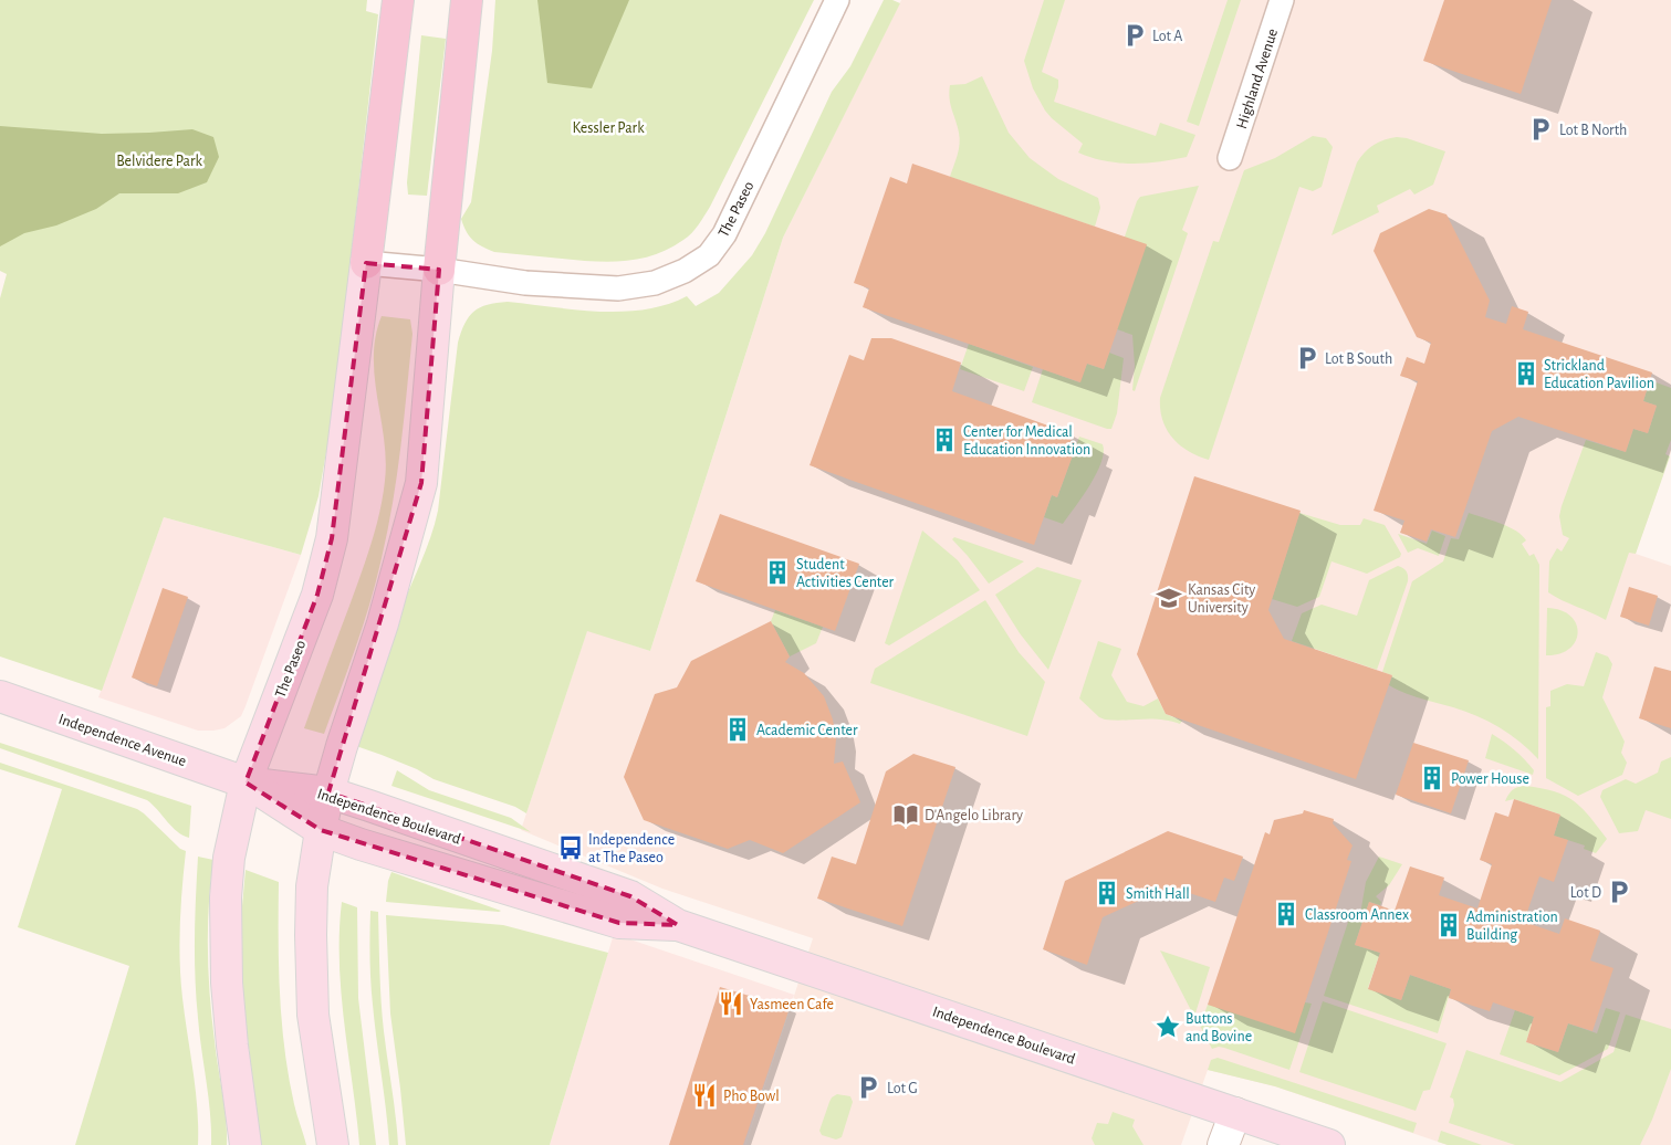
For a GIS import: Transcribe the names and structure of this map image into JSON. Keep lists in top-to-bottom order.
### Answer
{
  "streets": {
    "main road": ["The Paseo", "Independence Avenue", "Independence Boulevard"],
    "street": ["Highland Avenue"]
  },
  "crossings": [
    ["The Paseo", "Independence Avenue"],
    ["The Paseo", "Independence Boulevard"],
    ["Independence Avenue", "Independence Boulevard"]
  ],
  "parks": ["Kessler Park", "Belvidere Park"],
  "places": {
    "parking": [
      "Lot A",
      "Lot B North",
      "Lot B South",
      "Lot D",
      "Lot G"
    ],
    "building": [
      "Strickland Education Pavilion",
      "Center for Medical Education Innovation",
      "Student Activities Center",
      "Academic Center",
      "Power House",
      "Smith Hall",
      "Classroom Annex",
      "Administration Building"
    ],
    "school or university": ["Kansas City University"],
    "library": ["D'Angelo Library"],
    "bus stop": ["Independence at The Paseo"],
    "restaurant": ["Yasmeen Cafe", "Pho Bowl"],
    "place": ["Buttons and Bovine"]
  }
}
